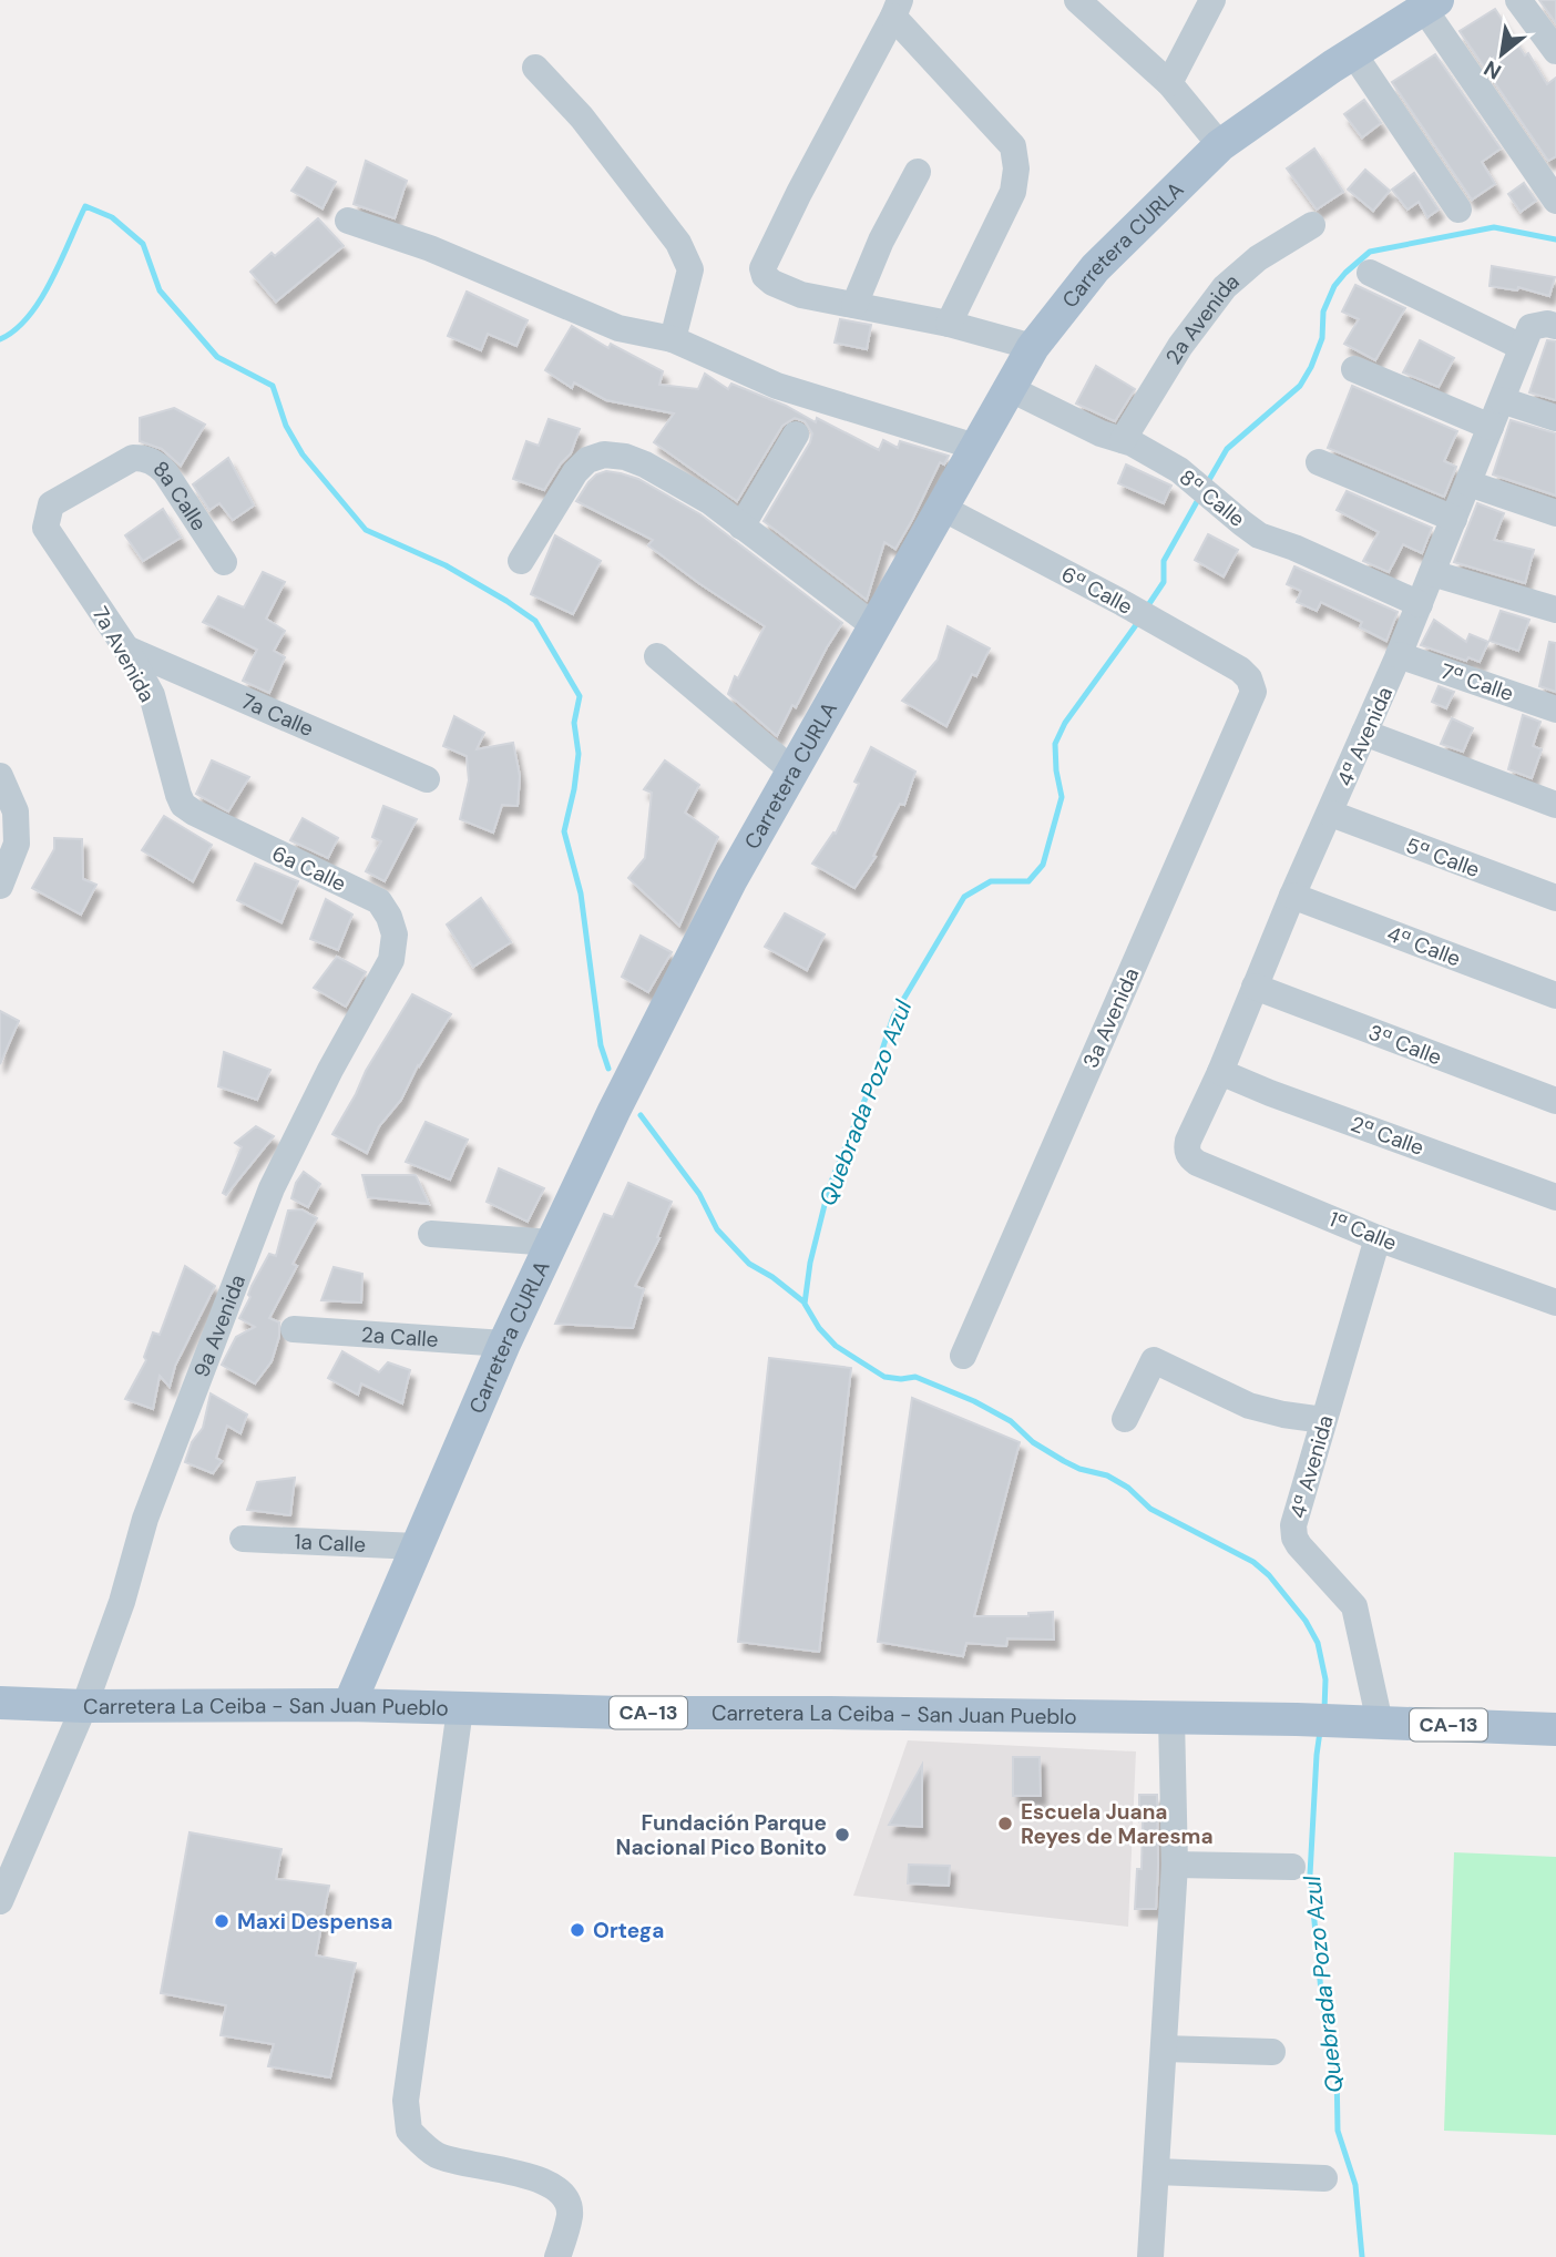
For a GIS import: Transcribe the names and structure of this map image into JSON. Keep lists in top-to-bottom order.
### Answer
{
  "streets": {
    "main road": ["Carretera CURLA", "Carretera La Ceiba - San Juan Pueblo", "CA-13"],
    "street": [
      "2a Avenida",
      "8ª Calle",
      "8a Calle",
      "6ª Calle",
      "7a Avenida",
      "7ª Calle",
      "7a Calle",
      "4ª Avenida",
      "5ª Calle",
      "6a Calle",
      "4ª Calle",
      "3a Avenida",
      "3ª Calle",
      "2ª Calle",
      "1ª Calle",
      "9a Avenida",
      "2a Calle",
      "1a Calle"
    ]
  },
  "crossings": [
    ["Carretera CURLA", "8ª Calle"],
    ["Carretera CURLA", "6ª Calle"],
    ["Carretera CURLA", "2a Calle"],
    ["Carretera CURLA", "1a Calle"],
    ["Carretera CURLA", "Carretera La Ceiba - San Juan Pueblo"],
    ["2a Avenida", "8ª Calle"],
    ["8ª Calle", "4ª Avenida"],
    ["8a Calle", "7a Avenida"],
    ["6ª Calle", "3a Avenida"],
    ["7a Avenida", "7a Calle"],
    ["7a Avenida", "6a Calle"],
    ["7ª Calle", "4ª Avenida"],
    ["4ª Avenida", "5ª Calle"],
    ["4ª Avenida", "4ª Calle"],
    ["4ª Avenida", "3ª Calle"],
    ["4ª Avenida", "2ª Calle"],
    ["4ª Avenida", "1ª Calle"],
    ["4ª Avenida", "Carretera La Ceiba - San Juan Pueblo"],
    ["6a Calle", "9a Avenida"],
    ["9a Avenida", "Carretera La Ceiba - San Juan Pueblo"]
  ],
  "water": ["Quebrada Pozo Azul"],
  "places": [
    "Escuela Juana Reyes de Maresma",
    "Fundación Parque Nacional Pico Bonito",
    "Maxi Despensa",
    "Ortega"
  ],
  "north": "bottom left"
}
